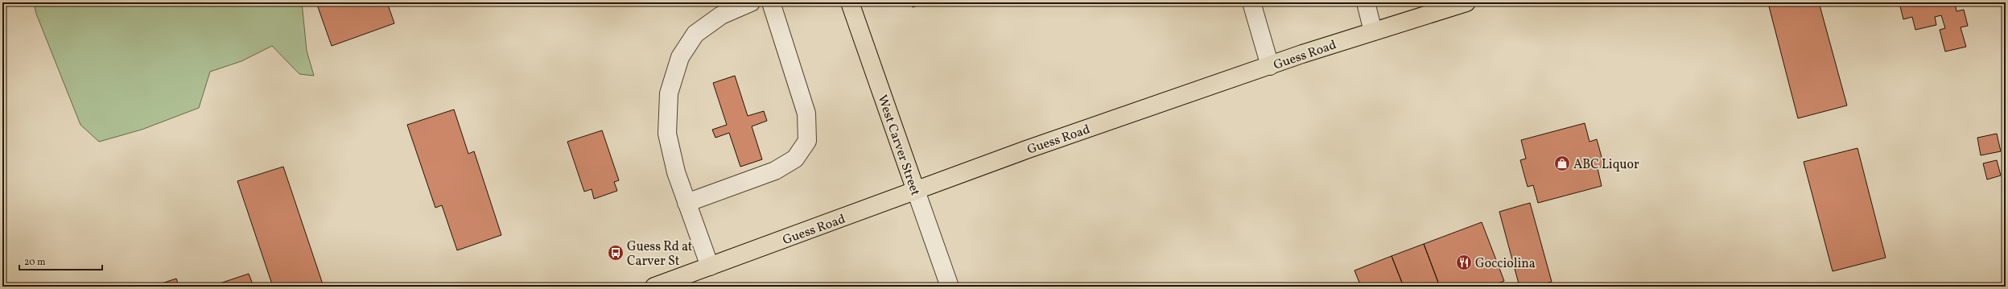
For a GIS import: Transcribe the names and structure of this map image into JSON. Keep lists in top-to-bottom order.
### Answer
{
  "streets": {
    "main road": ["Guess Road", "West Carver Street"]
  },
  "crossings": [
    ["Guess Road", "West Carver Street"]
  ],
  "places": {
    "shop": ["ABC Liquor"],
    "bus stop": ["Guess Rd at Carver St"],
    "restaurant": ["Gocciolina"]
  },
  "scale_bar": "20 m"
}
